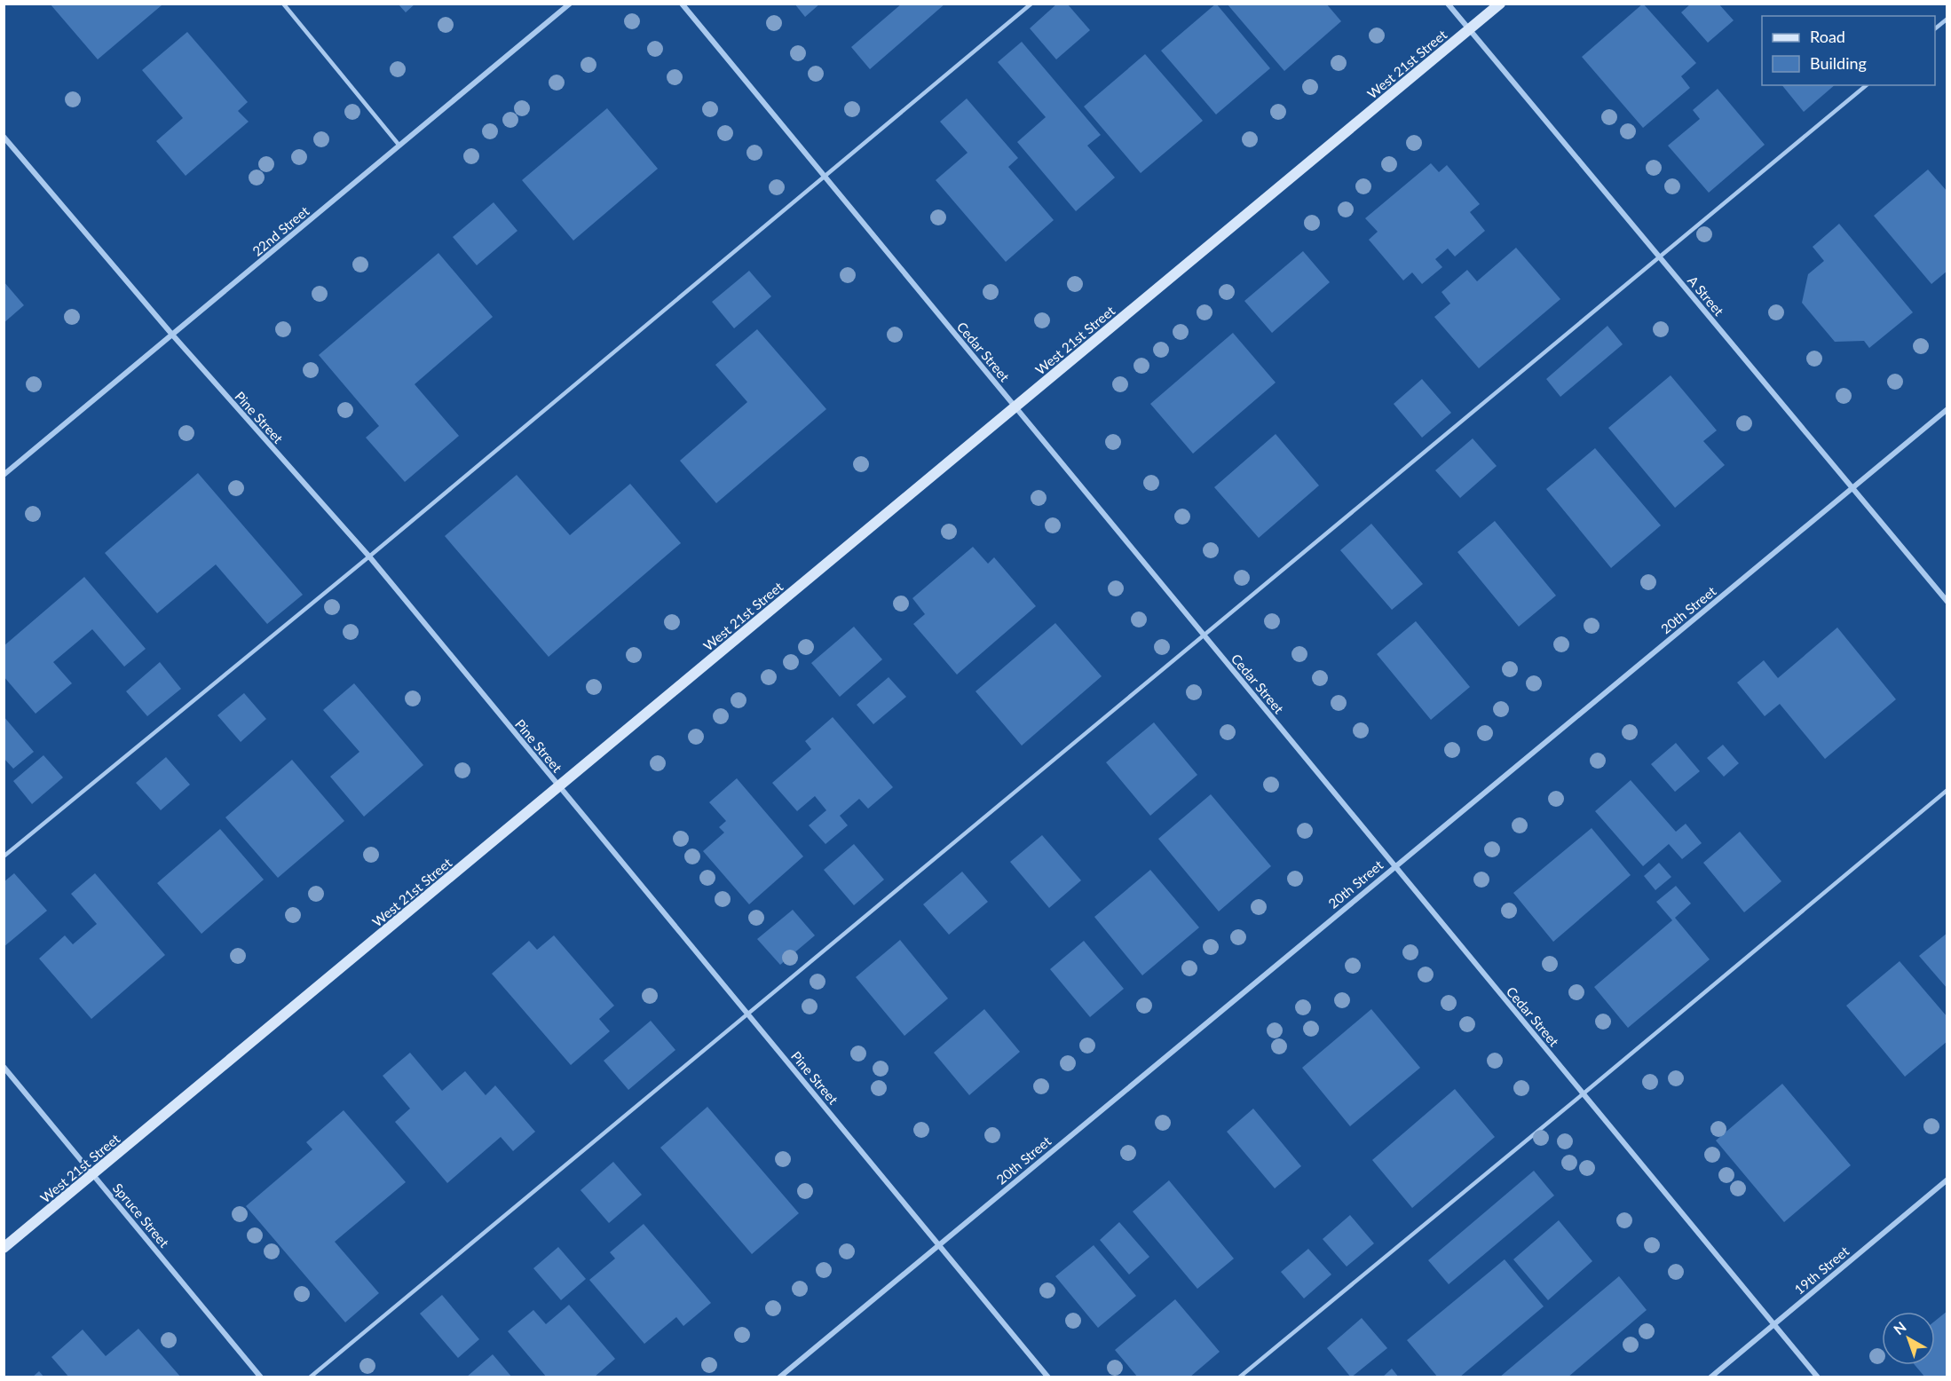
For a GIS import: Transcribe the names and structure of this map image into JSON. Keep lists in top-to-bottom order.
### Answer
{
  "streets": {
    "street": [
      "West 21st Street",
      "22nd Street",
      "A Street",
      "Cedar Street",
      "Pine Street",
      "20th Street",
      "Spruce Street",
      "19th Street"
    ]
  },
  "crossings": [
    ["West 21st Street", "A Street"],
    ["West 21st Street", "Cedar Street"],
    ["West 21st Street", "Pine Street"],
    ["West 21st Street", "Spruce Street"],
    ["22nd Street", "Pine Street"],
    ["A Street", "20th Street"],
    ["Cedar Street", "20th Street"],
    ["Cedar Street", "19th Street"],
    ["Pine Street", "20th Street"]
  ],
  "legend": ["Road", "Building"],
  "north": "top left"
}
